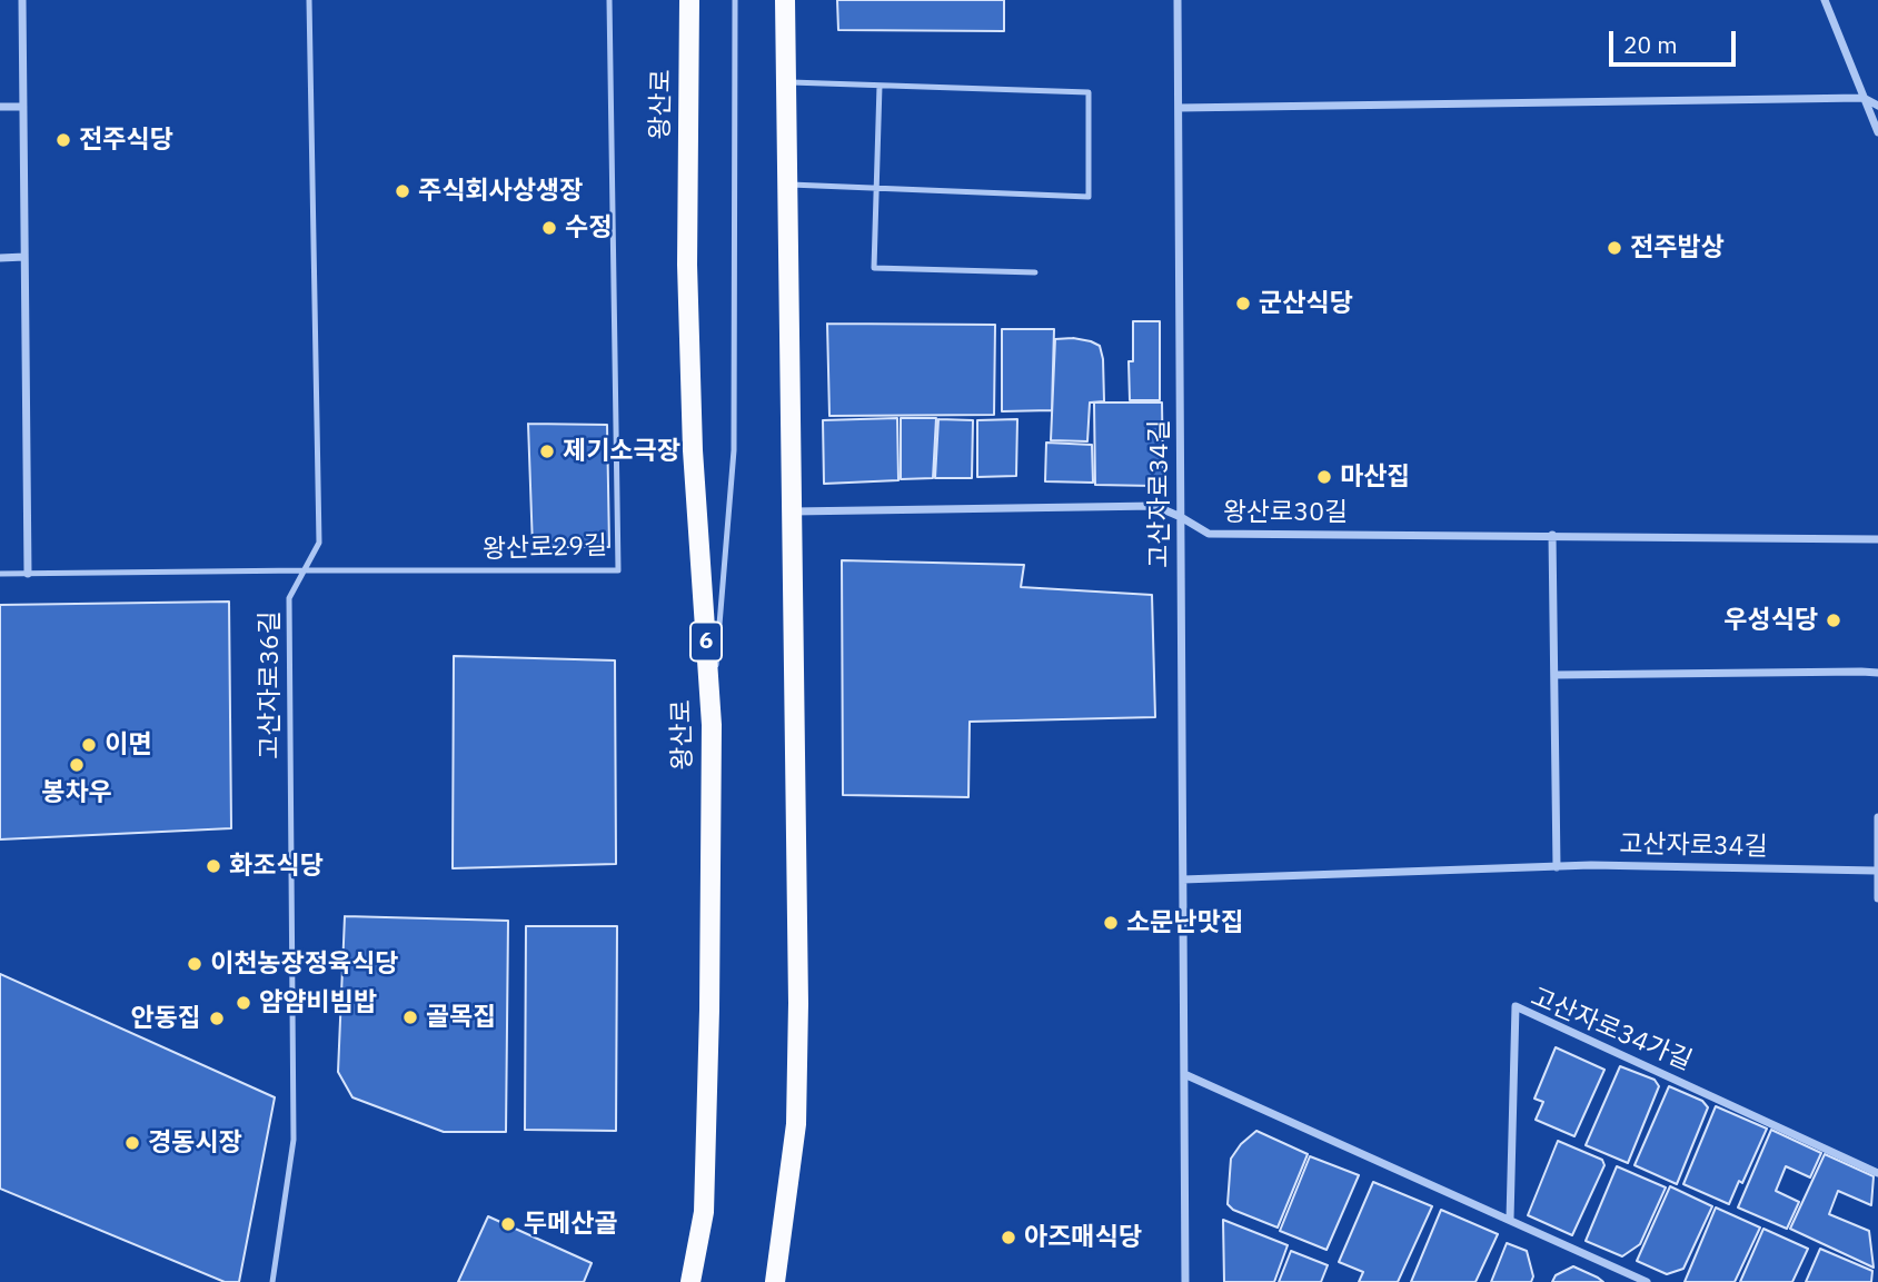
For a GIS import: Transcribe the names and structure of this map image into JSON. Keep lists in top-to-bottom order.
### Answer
{
  "streets": {
    "main road": ["왕산로", "6"],
    "street": ["고산자로34길", "왕산로30길", "고산자로34가길"],
    "lane": ["왕산로29길", "고산자로36길"]
  },
  "crossings": [
    ["고산자로34길", "왕산로30길"],
    ["왕산로29길", "고산자로36길"]
  ],
  "places": [
    "전주식당",
    "주식회사상생장",
    "수정",
    "전주밥상",
    "군산식당",
    "제기소극장",
    "마산집",
    "우성식당",
    "이면",
    "봉차우",
    "화조식당",
    "소문난맛집",
    "이천농장정육식당",
    "얌얌비빔밥",
    "골목집",
    "안동집",
    "경동시장",
    "두메산골",
    "아즈매식당"
  ],
  "scale_bar": "20 m"
}
